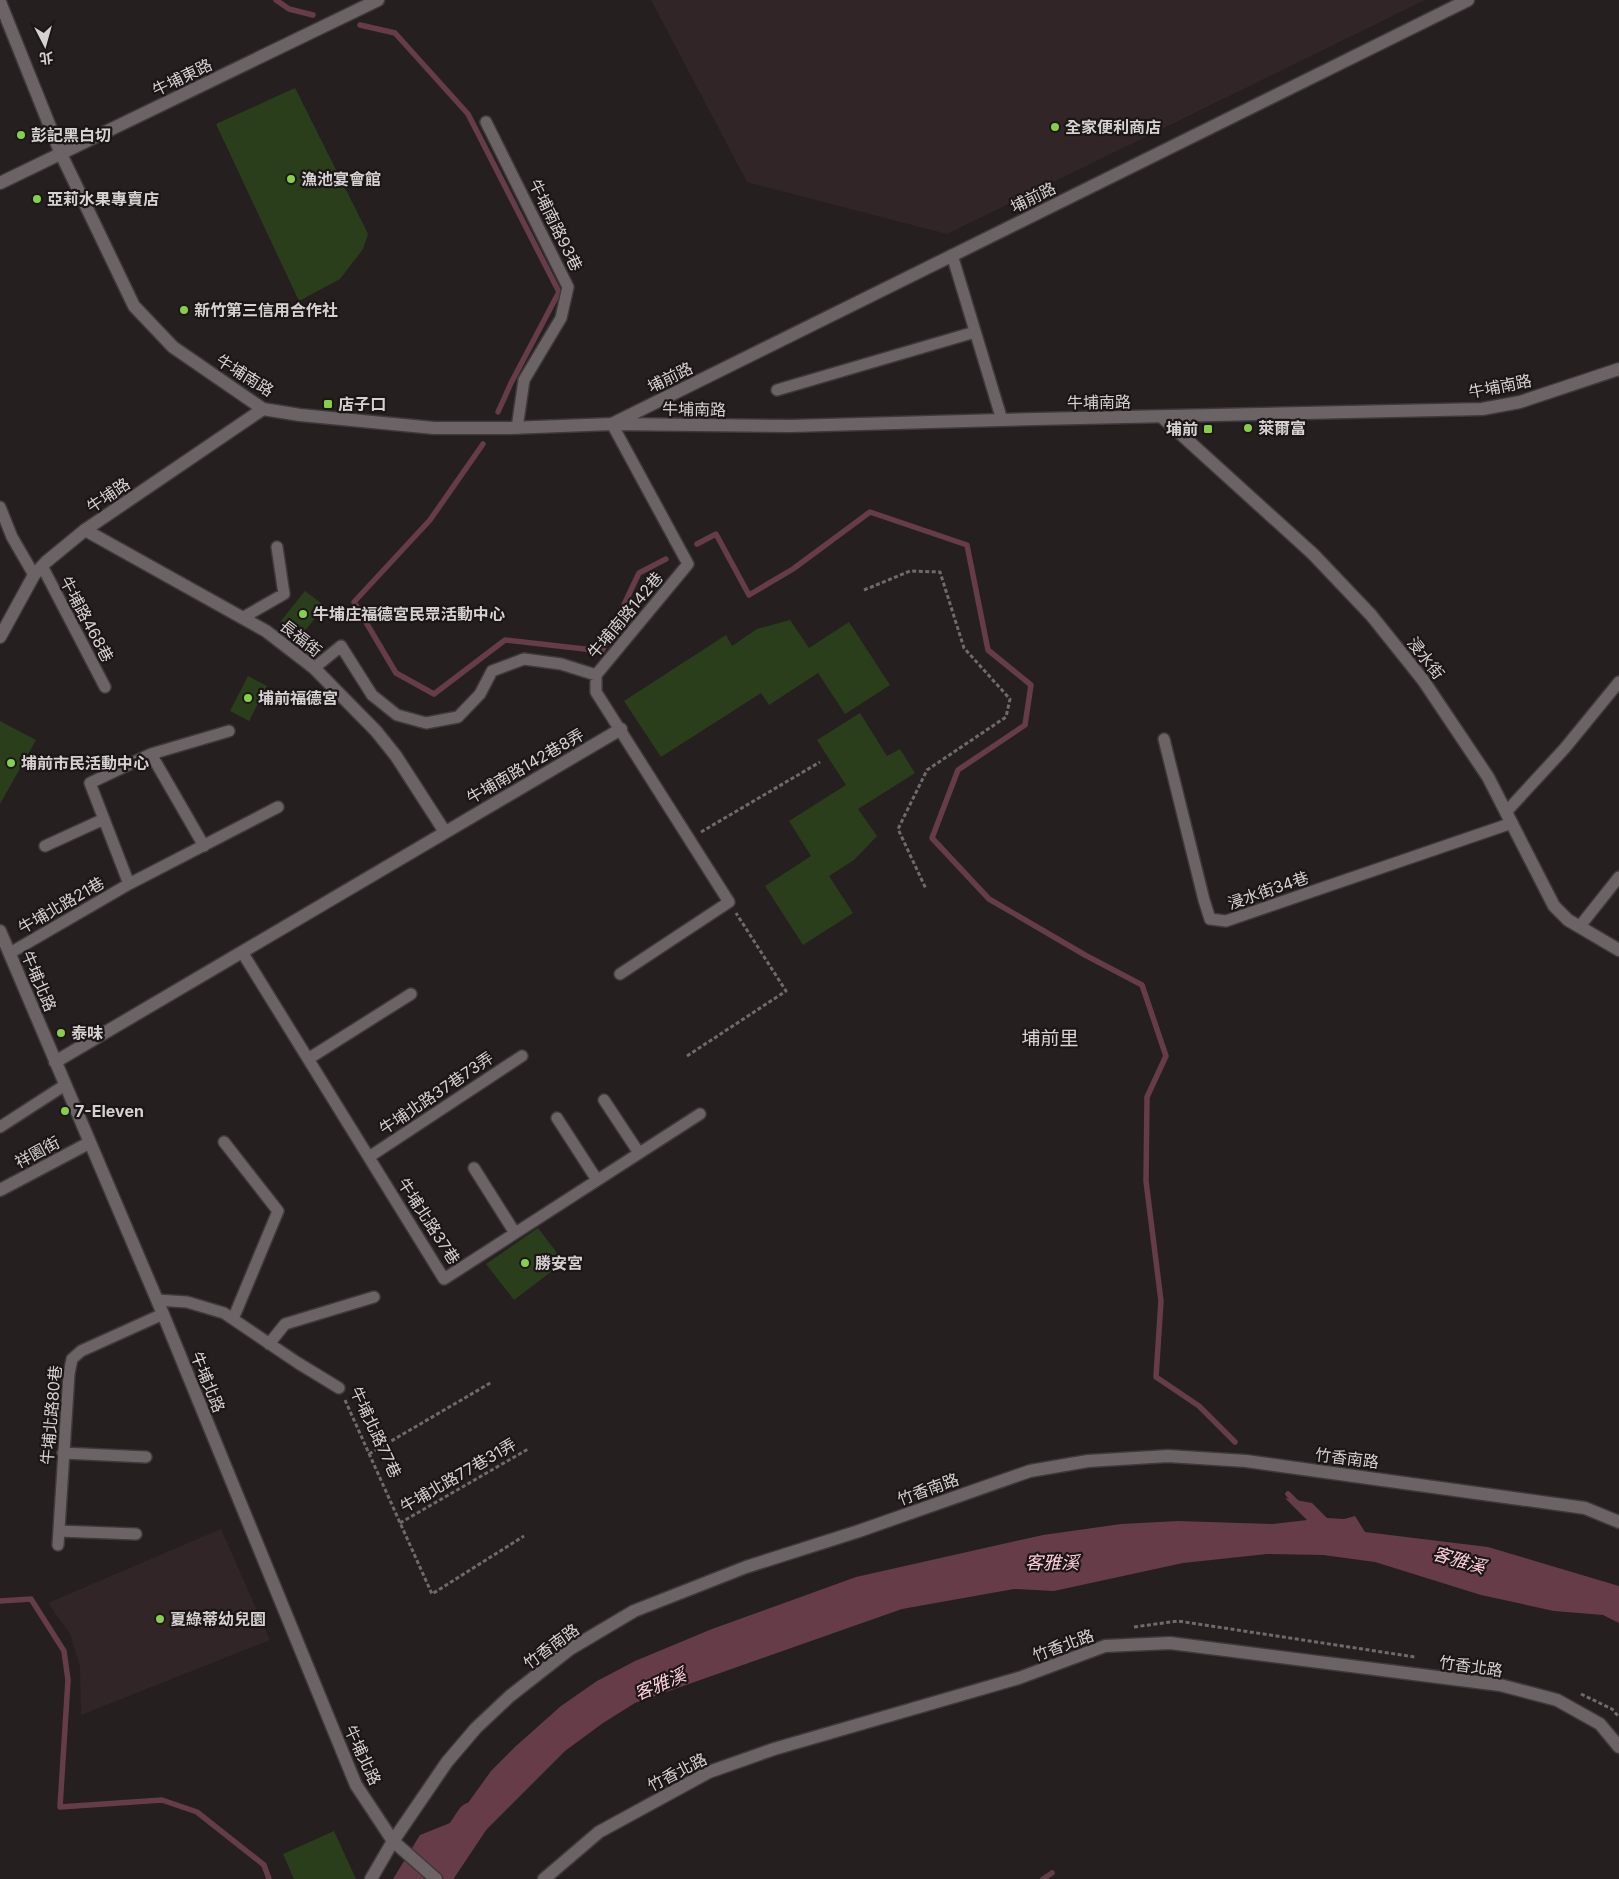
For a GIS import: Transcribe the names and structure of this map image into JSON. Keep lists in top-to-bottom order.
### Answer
{
  "streets": {
    "street": [
      "牛埔東路",
      "埔前路",
      "牛埔南路",
      "牛埔路",
      "長福街",
      "浸水街",
      "牛埔南路142巷8弄",
      "牛埔北路",
      "祥園街",
      "竹香南路",
      "竹香北路"
    ],
    "lane": [
      "牛埔南路93巷",
      "牛埔南路142巷",
      "牛埔路468巷",
      "浸水街34巷",
      "牛埔北路21巷",
      "牛埔北路37巷73弄",
      "牛埔北路37巷",
      "牛埔北路80巷",
      "牛埔北路77巷"
    ],
    "path": ["牛埔北路77巷31弄"]
  },
  "crossings": [
    ["牛埔東路", "牛埔南路"],
    ["埔前路", "牛埔南路"],
    ["埔前路", "牛埔南路142巷"],
    ["牛埔南路93巷", "牛埔南路"],
    ["牛埔南路", "牛埔路"],
    ["牛埔南路", "牛埔南路142巷"],
    ["牛埔南路", "浸水街"],
    ["牛埔路", "牛埔路468巷"],
    ["牛埔路", "長福街"],
    ["牛埔南路142巷", "牛埔南路142巷8弄"],
    ["長福街", "牛埔南路142巷8弄"],
    ["浸水街", "浸水街34巷"],
    ["牛埔北路21巷", "牛埔北路"],
    ["牛埔北路", "祥園街"],
    ["牛埔北路", "牛埔北路80巷"],
    ["牛埔北路", "牛埔北路77巷"],
    ["牛埔北路", "竹香南路"],
    ["牛埔北路37巷73弄", "牛埔北路37巷"],
    ["牛埔北路77巷", "牛埔北路77巷31弄"]
  ],
  "districts": ["埔前里"],
  "water": ["客雅溪"],
  "places": {
    "other": [
      "全家便利商店",
      "彭記黑白切",
      "漁池宴會館",
      "亞莉水果專賣店",
      "新竹第三信用合作社",
      "萊爾富",
      "牛埔庄福德宮民眾活動中心",
      "埔前福德宮",
      "埔前市民活動中心",
      "泰味",
      "7-Eleven",
      "勝安宮",
      "夏綠蒂幼兒園"
    ],
    "transit": ["店子口", "埔前"]
  },
  "north": "bottom"
}
